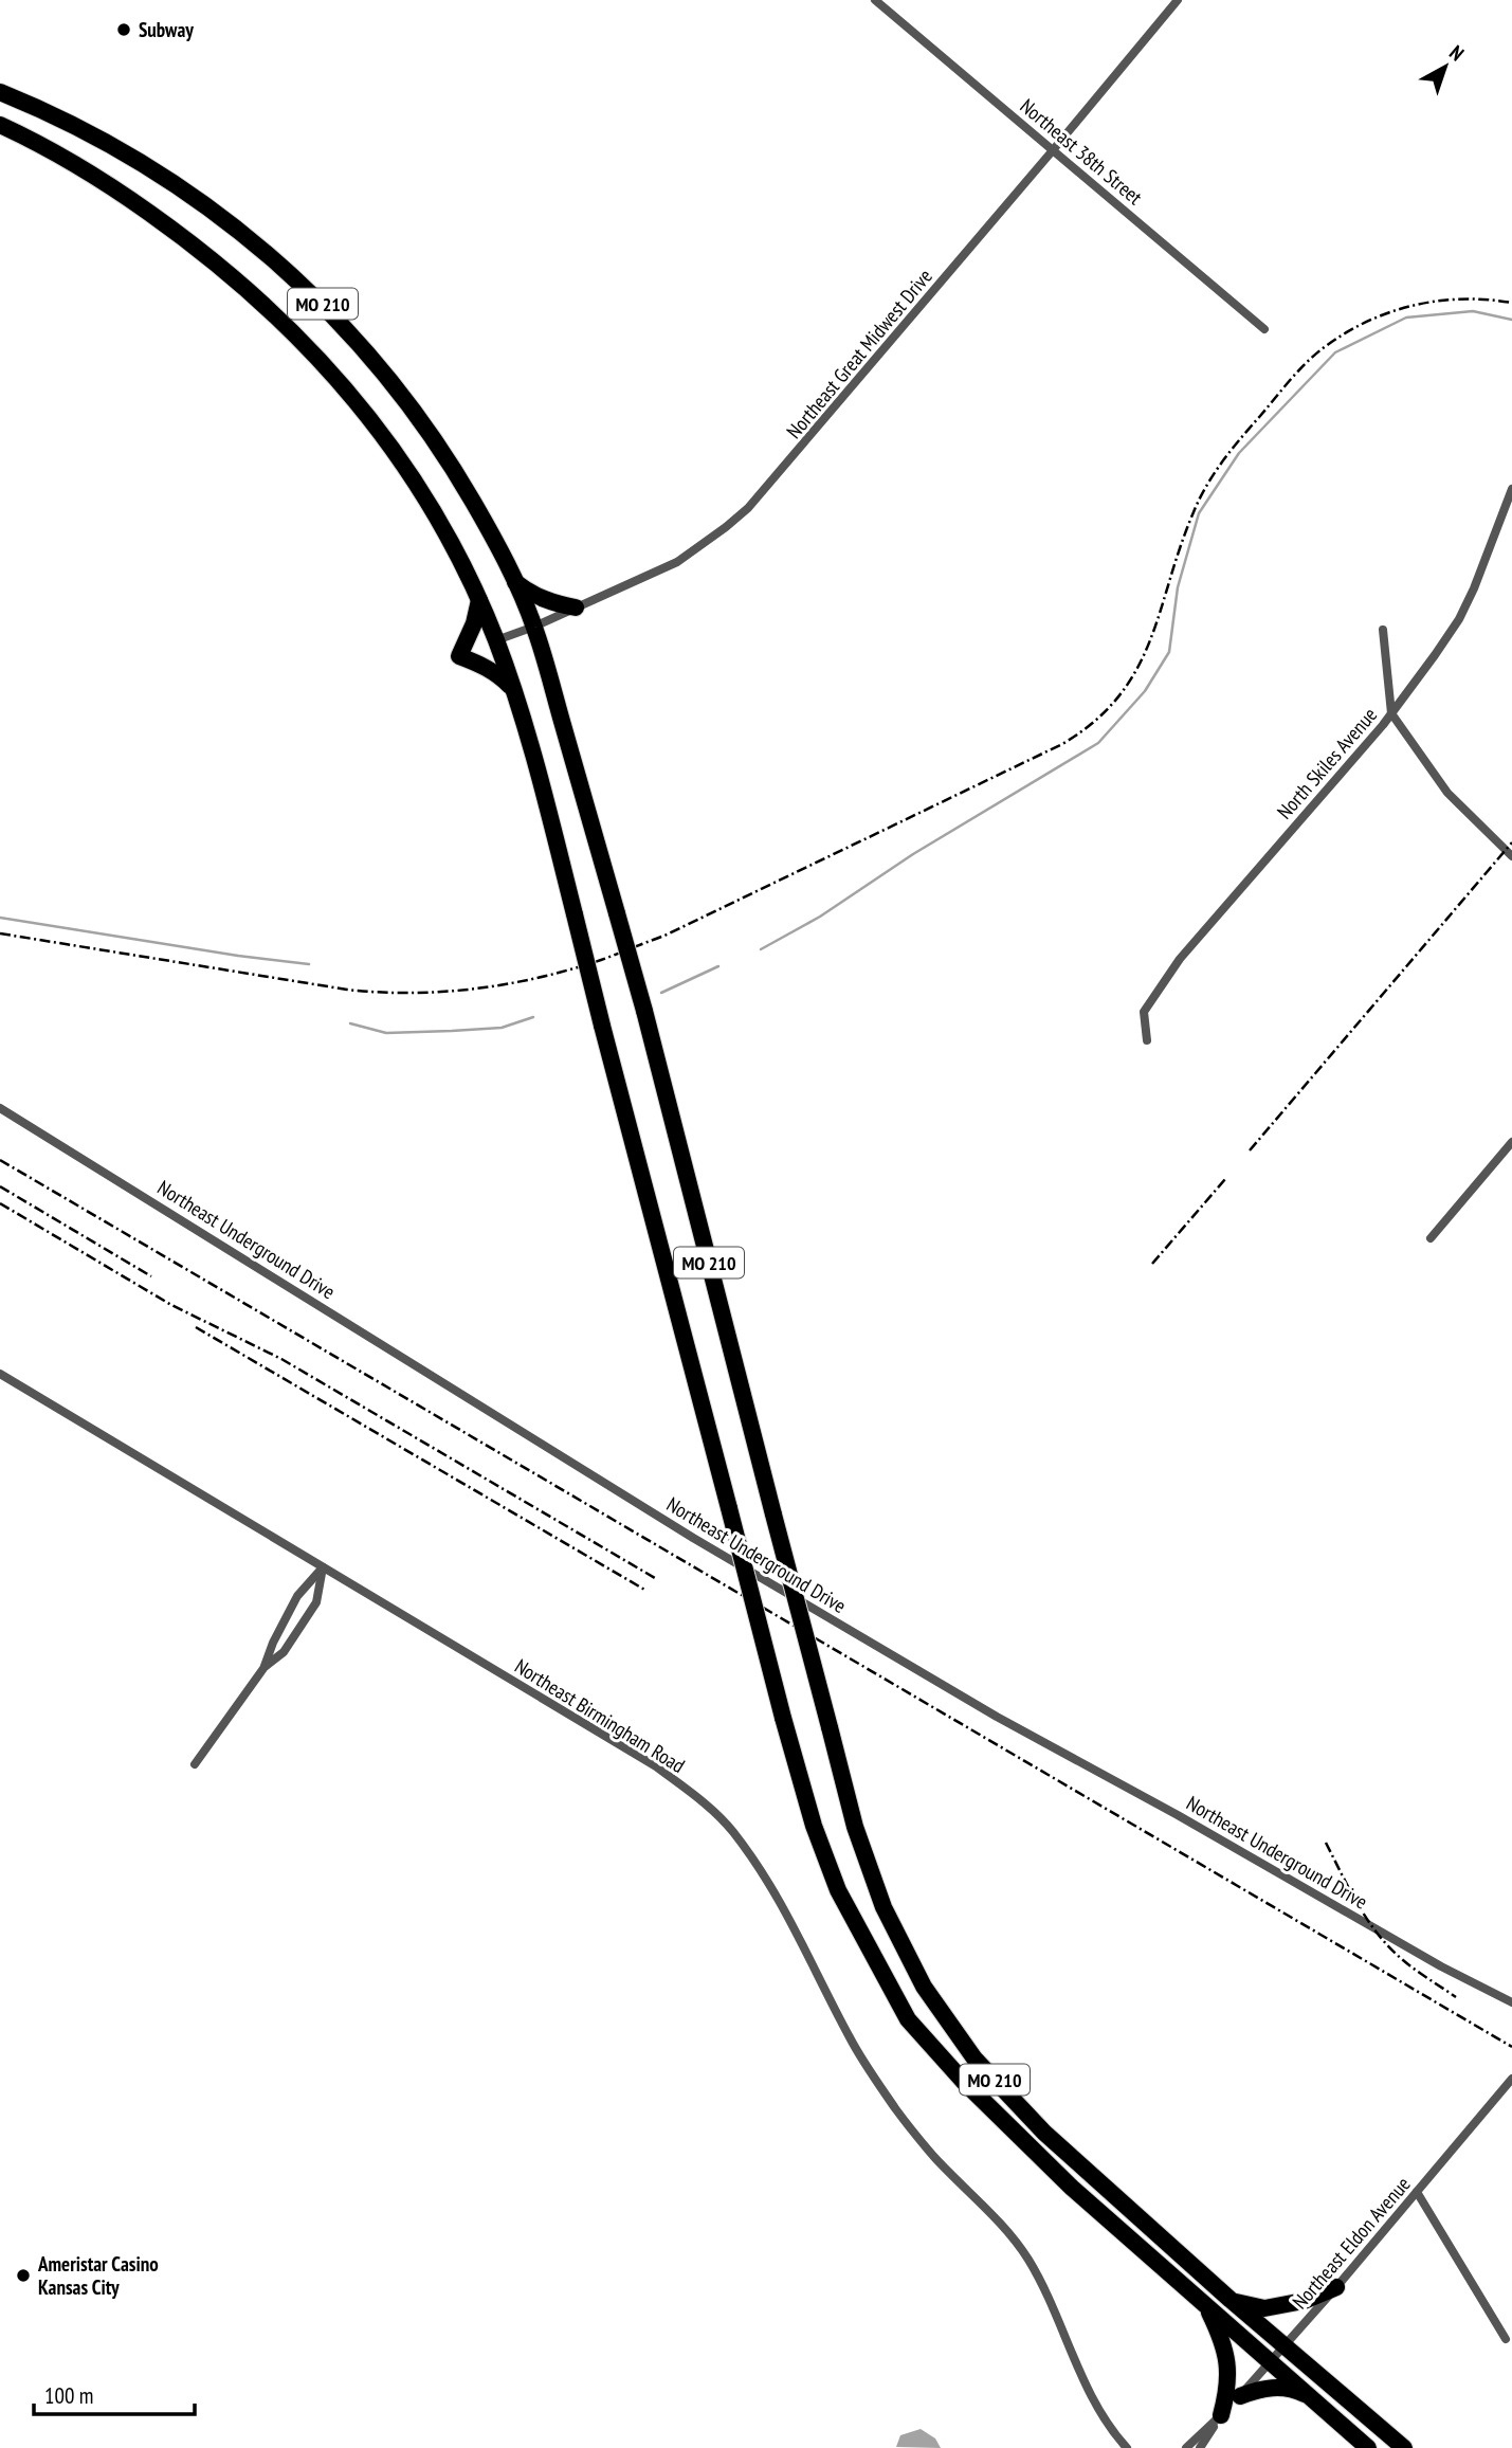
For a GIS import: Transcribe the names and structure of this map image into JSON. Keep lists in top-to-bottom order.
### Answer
{
  "streets": {
    "highway": ["MO 210"],
    "street": [
      "Northeast 38th Street",
      "Northeast Great Midwest Drive",
      "North Skiles Avenue",
      "Northeast Underground Drive",
      "Northeast Birmingham Road",
      "Northeast Eldon Avenue"
    ]
  },
  "crossings": [
    ["Northeast 38th Street", "Northeast Great Midwest Drive"],
    ["MO 210", "Northeast Great Midwest Drive"],
    ["MO 210", "Northeast Eldon Avenue"]
  ],
  "places": ["Subway", "Ameristar Casino Kansas City"],
  "scale_bar": "100 m",
  "north": "top right"
}
